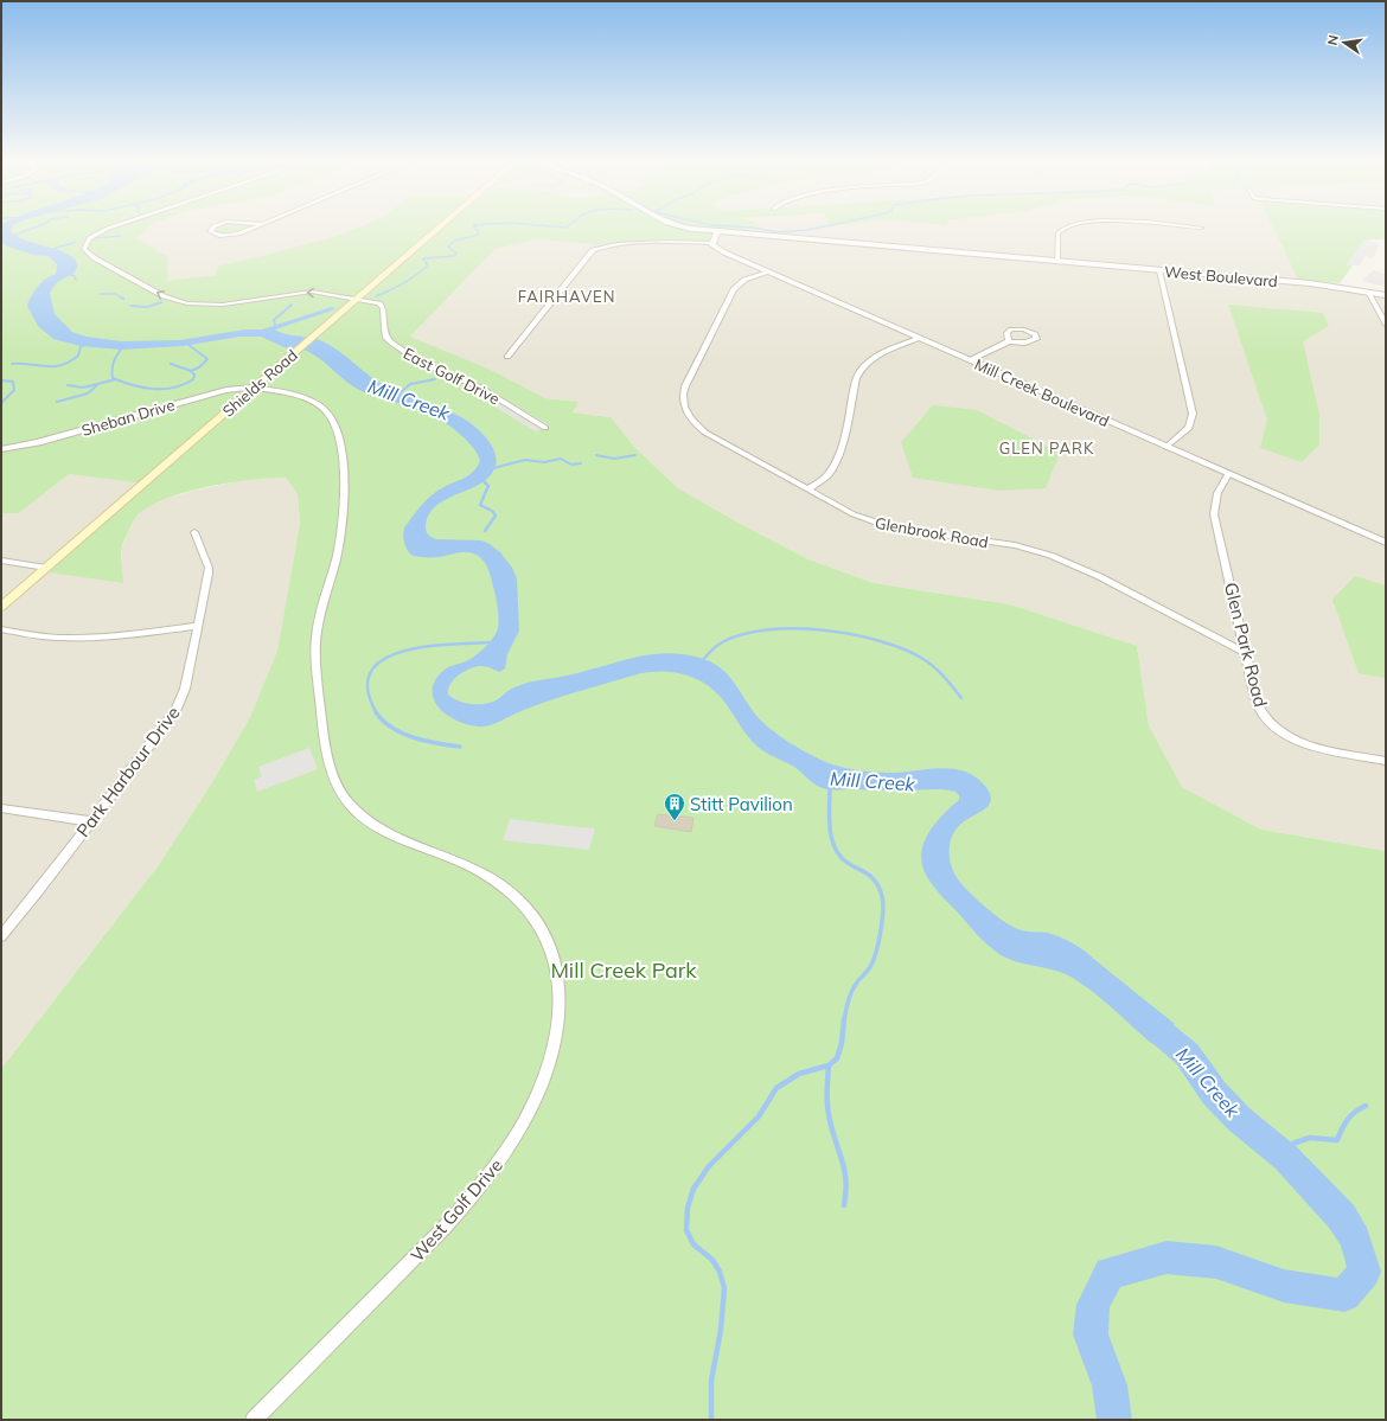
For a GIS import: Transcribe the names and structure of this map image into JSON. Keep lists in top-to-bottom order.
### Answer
{
  "streets": {
    "main road": ["Shields Road"],
    "street": [
      "West Boulevard",
      "East Golf Drive",
      "Mill Creek Boulevard",
      "Sheban Drive",
      "Glenbrook Road",
      "Glen Park Road",
      "Park Harbour Drive",
      "West Golf Drive"
    ]
  },
  "crossings": [
    ["East Golf Drive", "Shields Road"],
    ["Shields Road", "Sheban Drive"],
    ["Shields Road", "West Golf Drive"],
    ["Mill Creek Boulevard", "Glenbrook Road"],
    ["Mill Creek Boulevard", "Glen Park Road"],
    ["Sheban Drive", "West Golf Drive"],
    ["Glenbrook Road", "Glen Park Road"]
  ],
  "districts": ["FAIRHAVEN", "GLEN PARK"],
  "water": ["Mill Creek"],
  "parks": ["Mill Creek Park"],
  "places": {
    "building": ["Stitt Pavilion"]
  },
  "north": "left"
}
